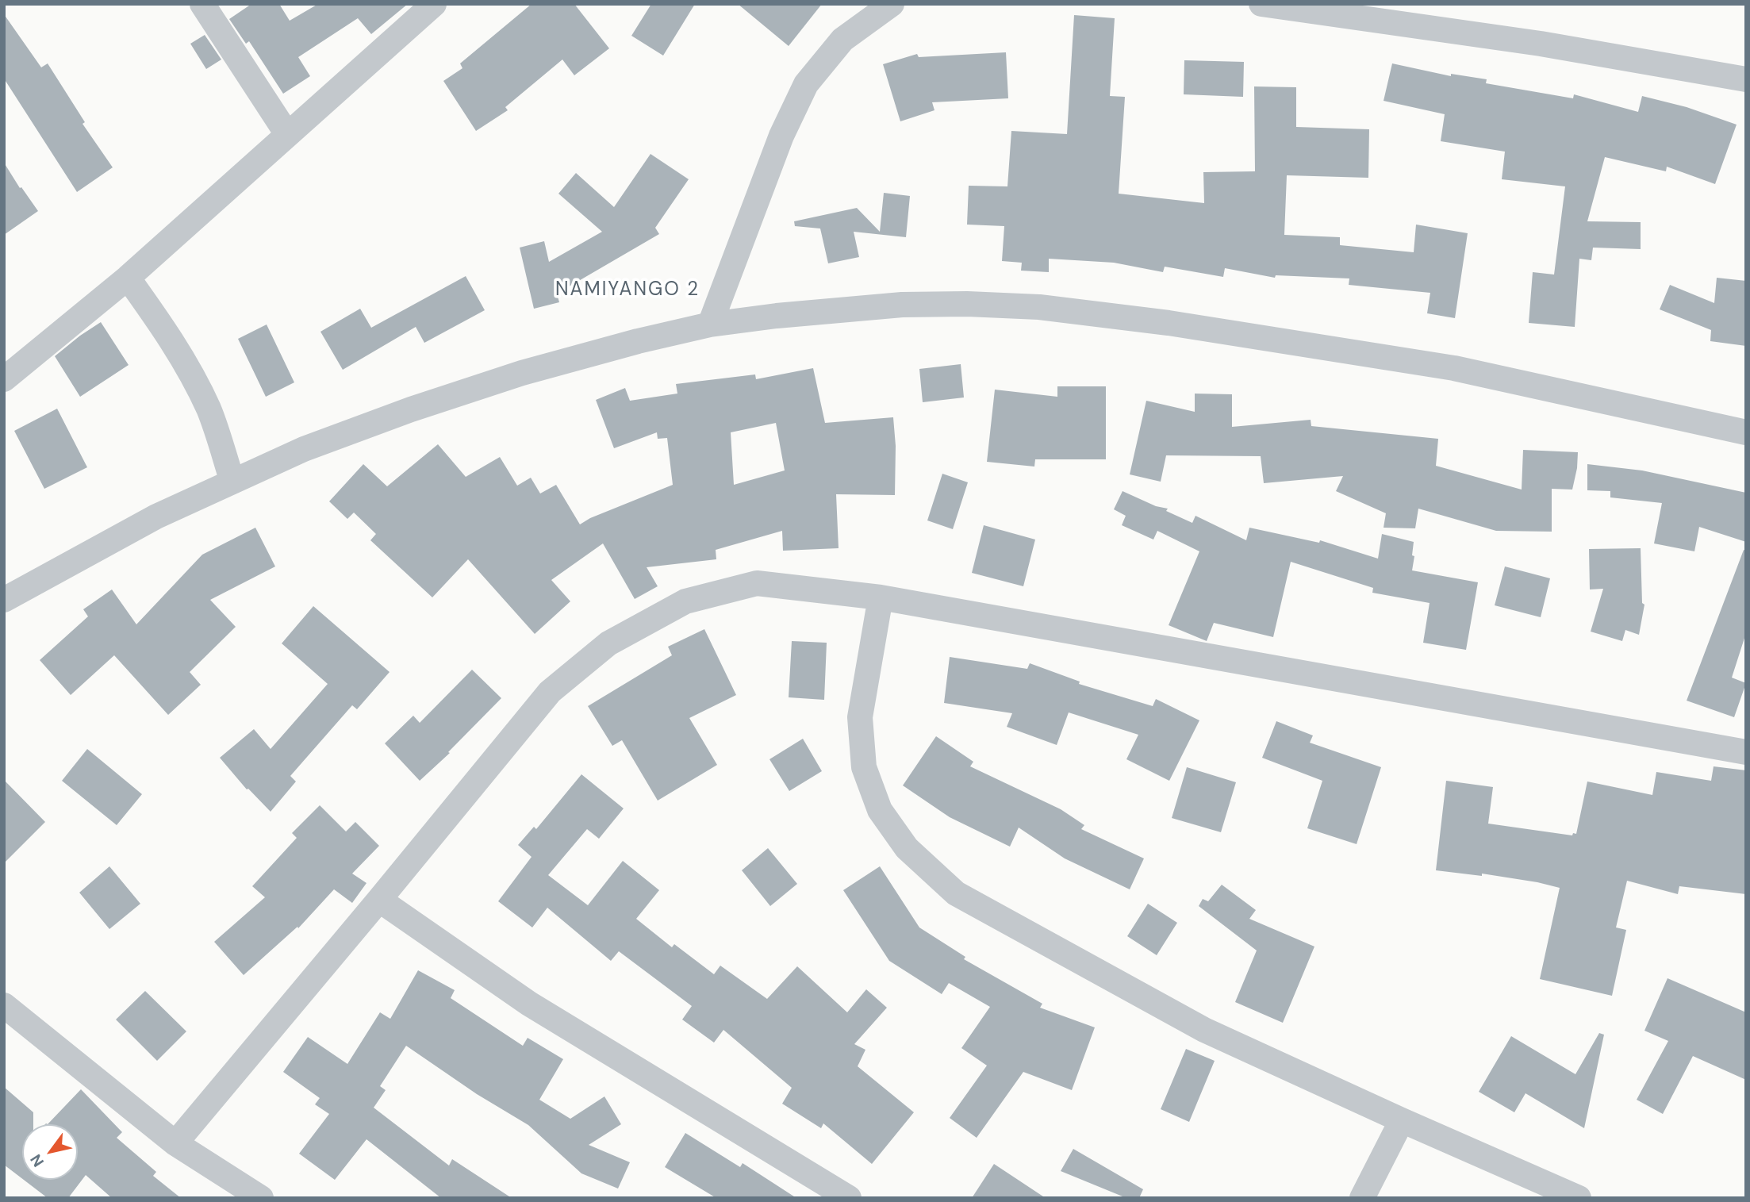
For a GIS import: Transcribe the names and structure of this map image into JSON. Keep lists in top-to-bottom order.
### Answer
{
  "districts": ["NAMIYANGO 2"],
  "north": "bottom left"
}
